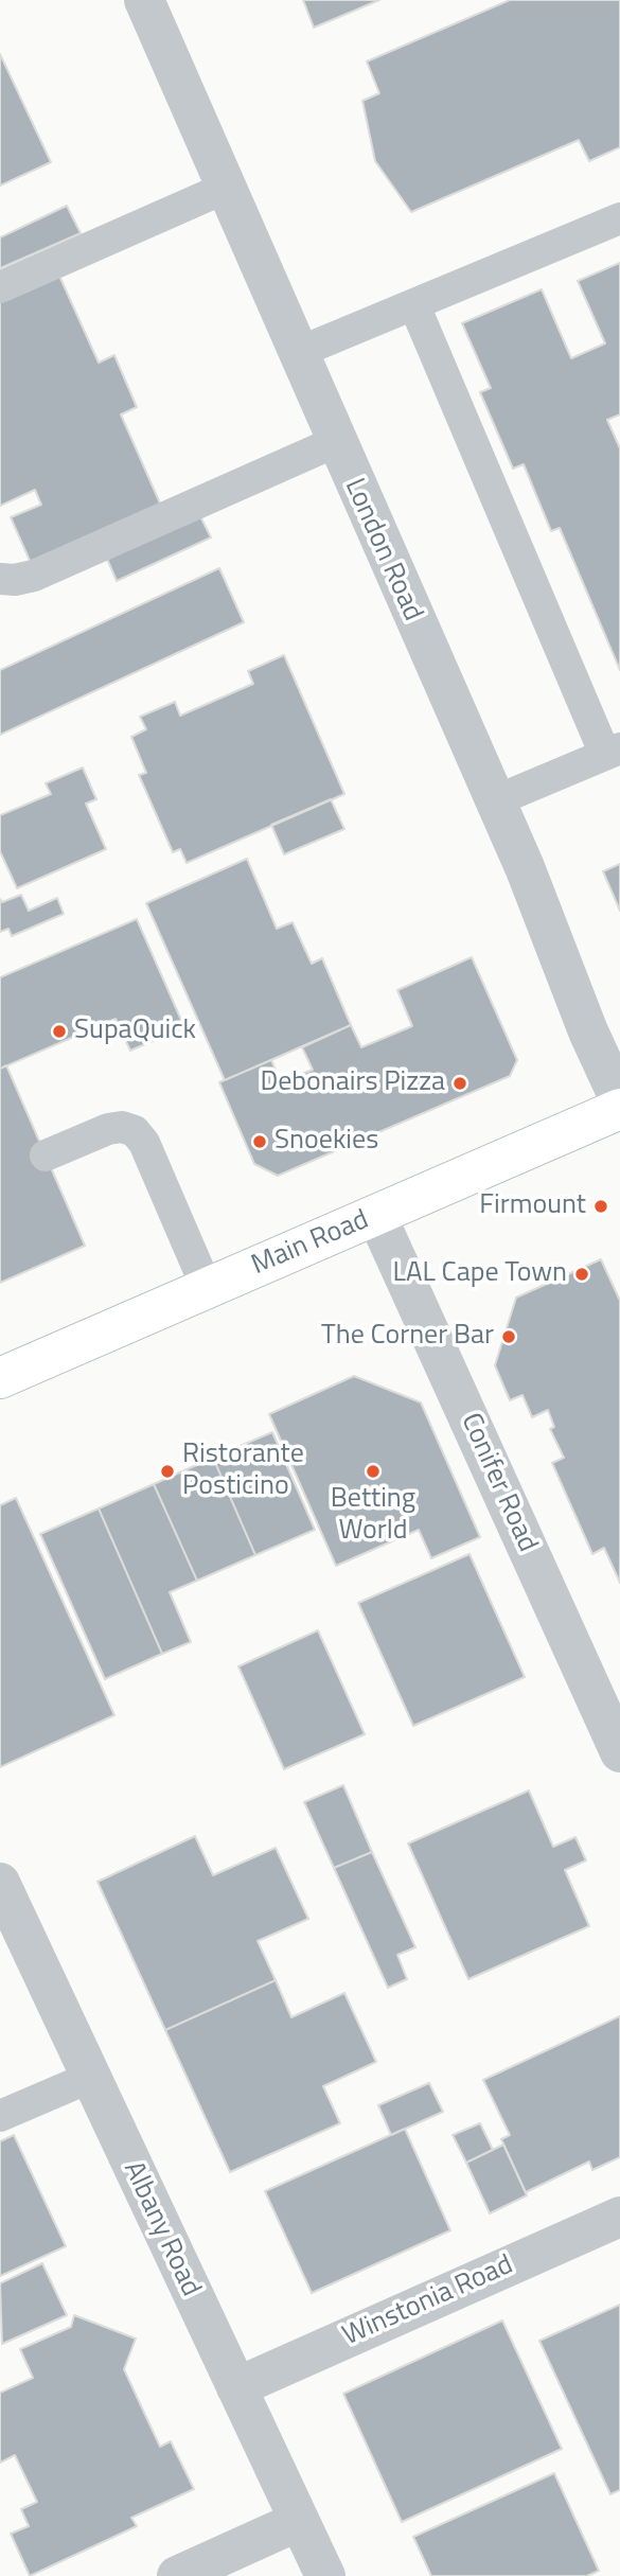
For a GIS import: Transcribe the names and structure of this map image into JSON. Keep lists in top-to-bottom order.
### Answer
{
  "streets": {
    "main road": ["Main Road"],
    "street": [
      "London Road",
      "Conifer Road",
      "Albany Road",
      "Winstonia Road"
    ]
  },
  "crossings": [
    ["Main Road", "Conifer Road"],
    ["Albany Road", "Winstonia Road"]
  ],
  "places": [
    "SupaQuick",
    "Debonairs Pizza",
    "Snoekies",
    "Firmount",
    "LAL Cape Town",
    "The Corner Bar",
    "Ristorante Posticino",
    "Betting World"
  ]
}
